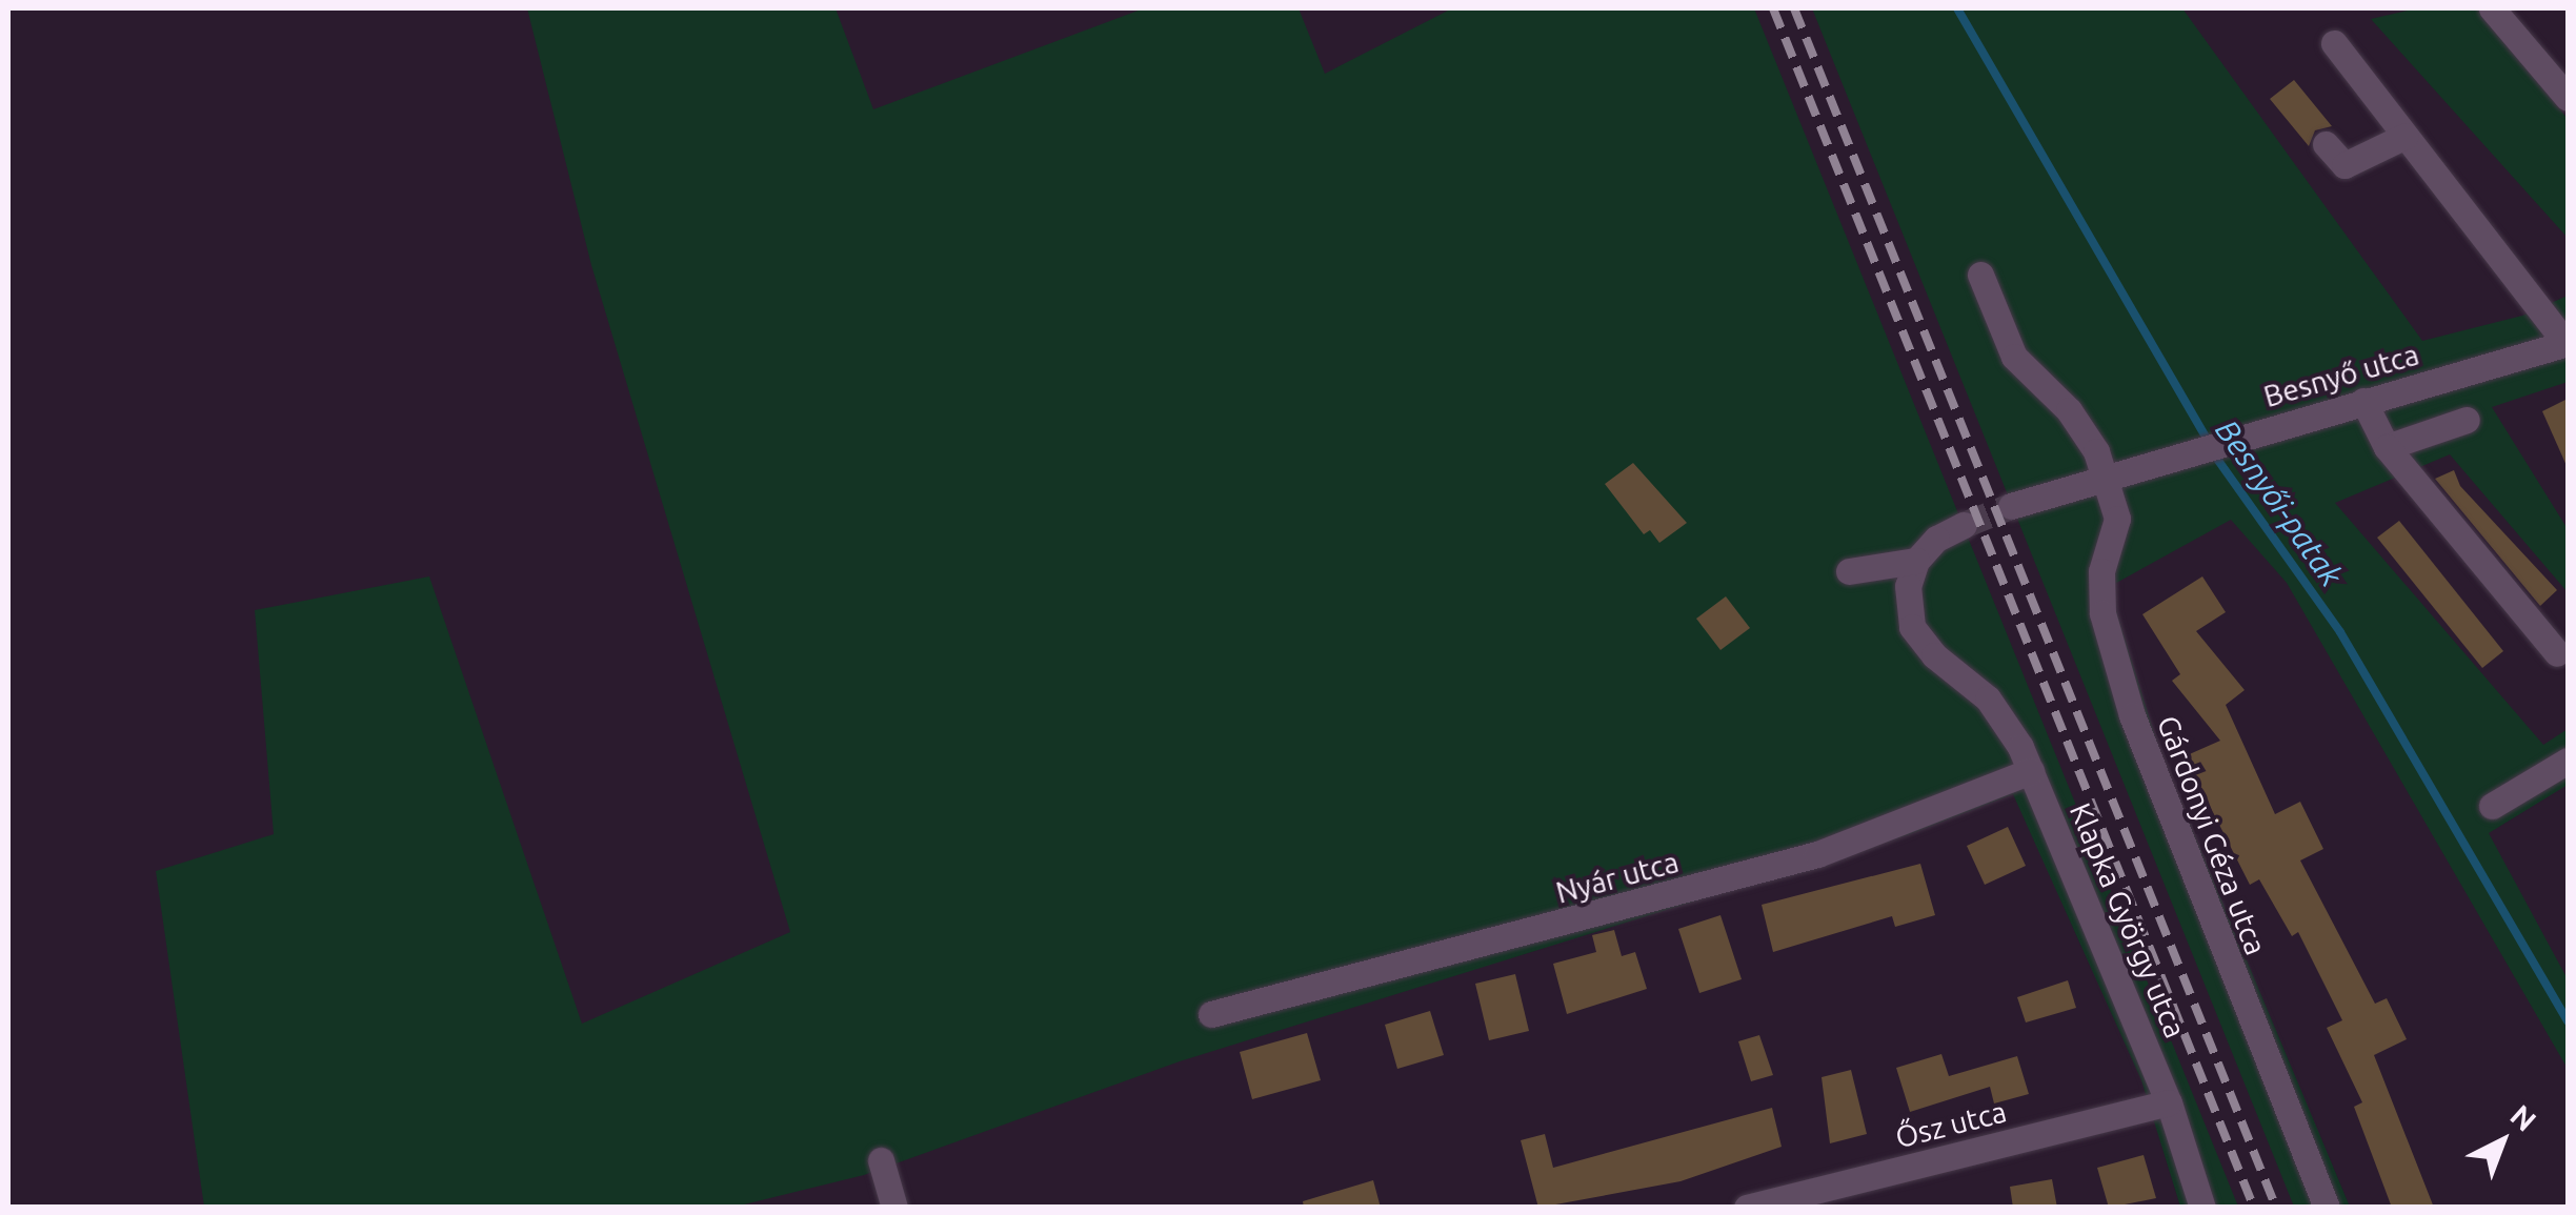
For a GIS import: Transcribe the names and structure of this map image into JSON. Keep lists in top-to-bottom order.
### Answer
{
  "streets": {
    "street": [
      "Besnyő utca",
      "Gárdonyi Géza utca",
      "Nyár utca",
      "Klapka György utca",
      "Ősz utca"
    ]
  },
  "crossings": [
    ["Besnyő utca", "Gárdonyi Géza utca"],
    ["Nyár utca", "Klapka György utca"],
    ["Klapka György utca", "Ősz utca"]
  ],
  "water": ["Besnyői-patak"],
  "north": "top right"
}
